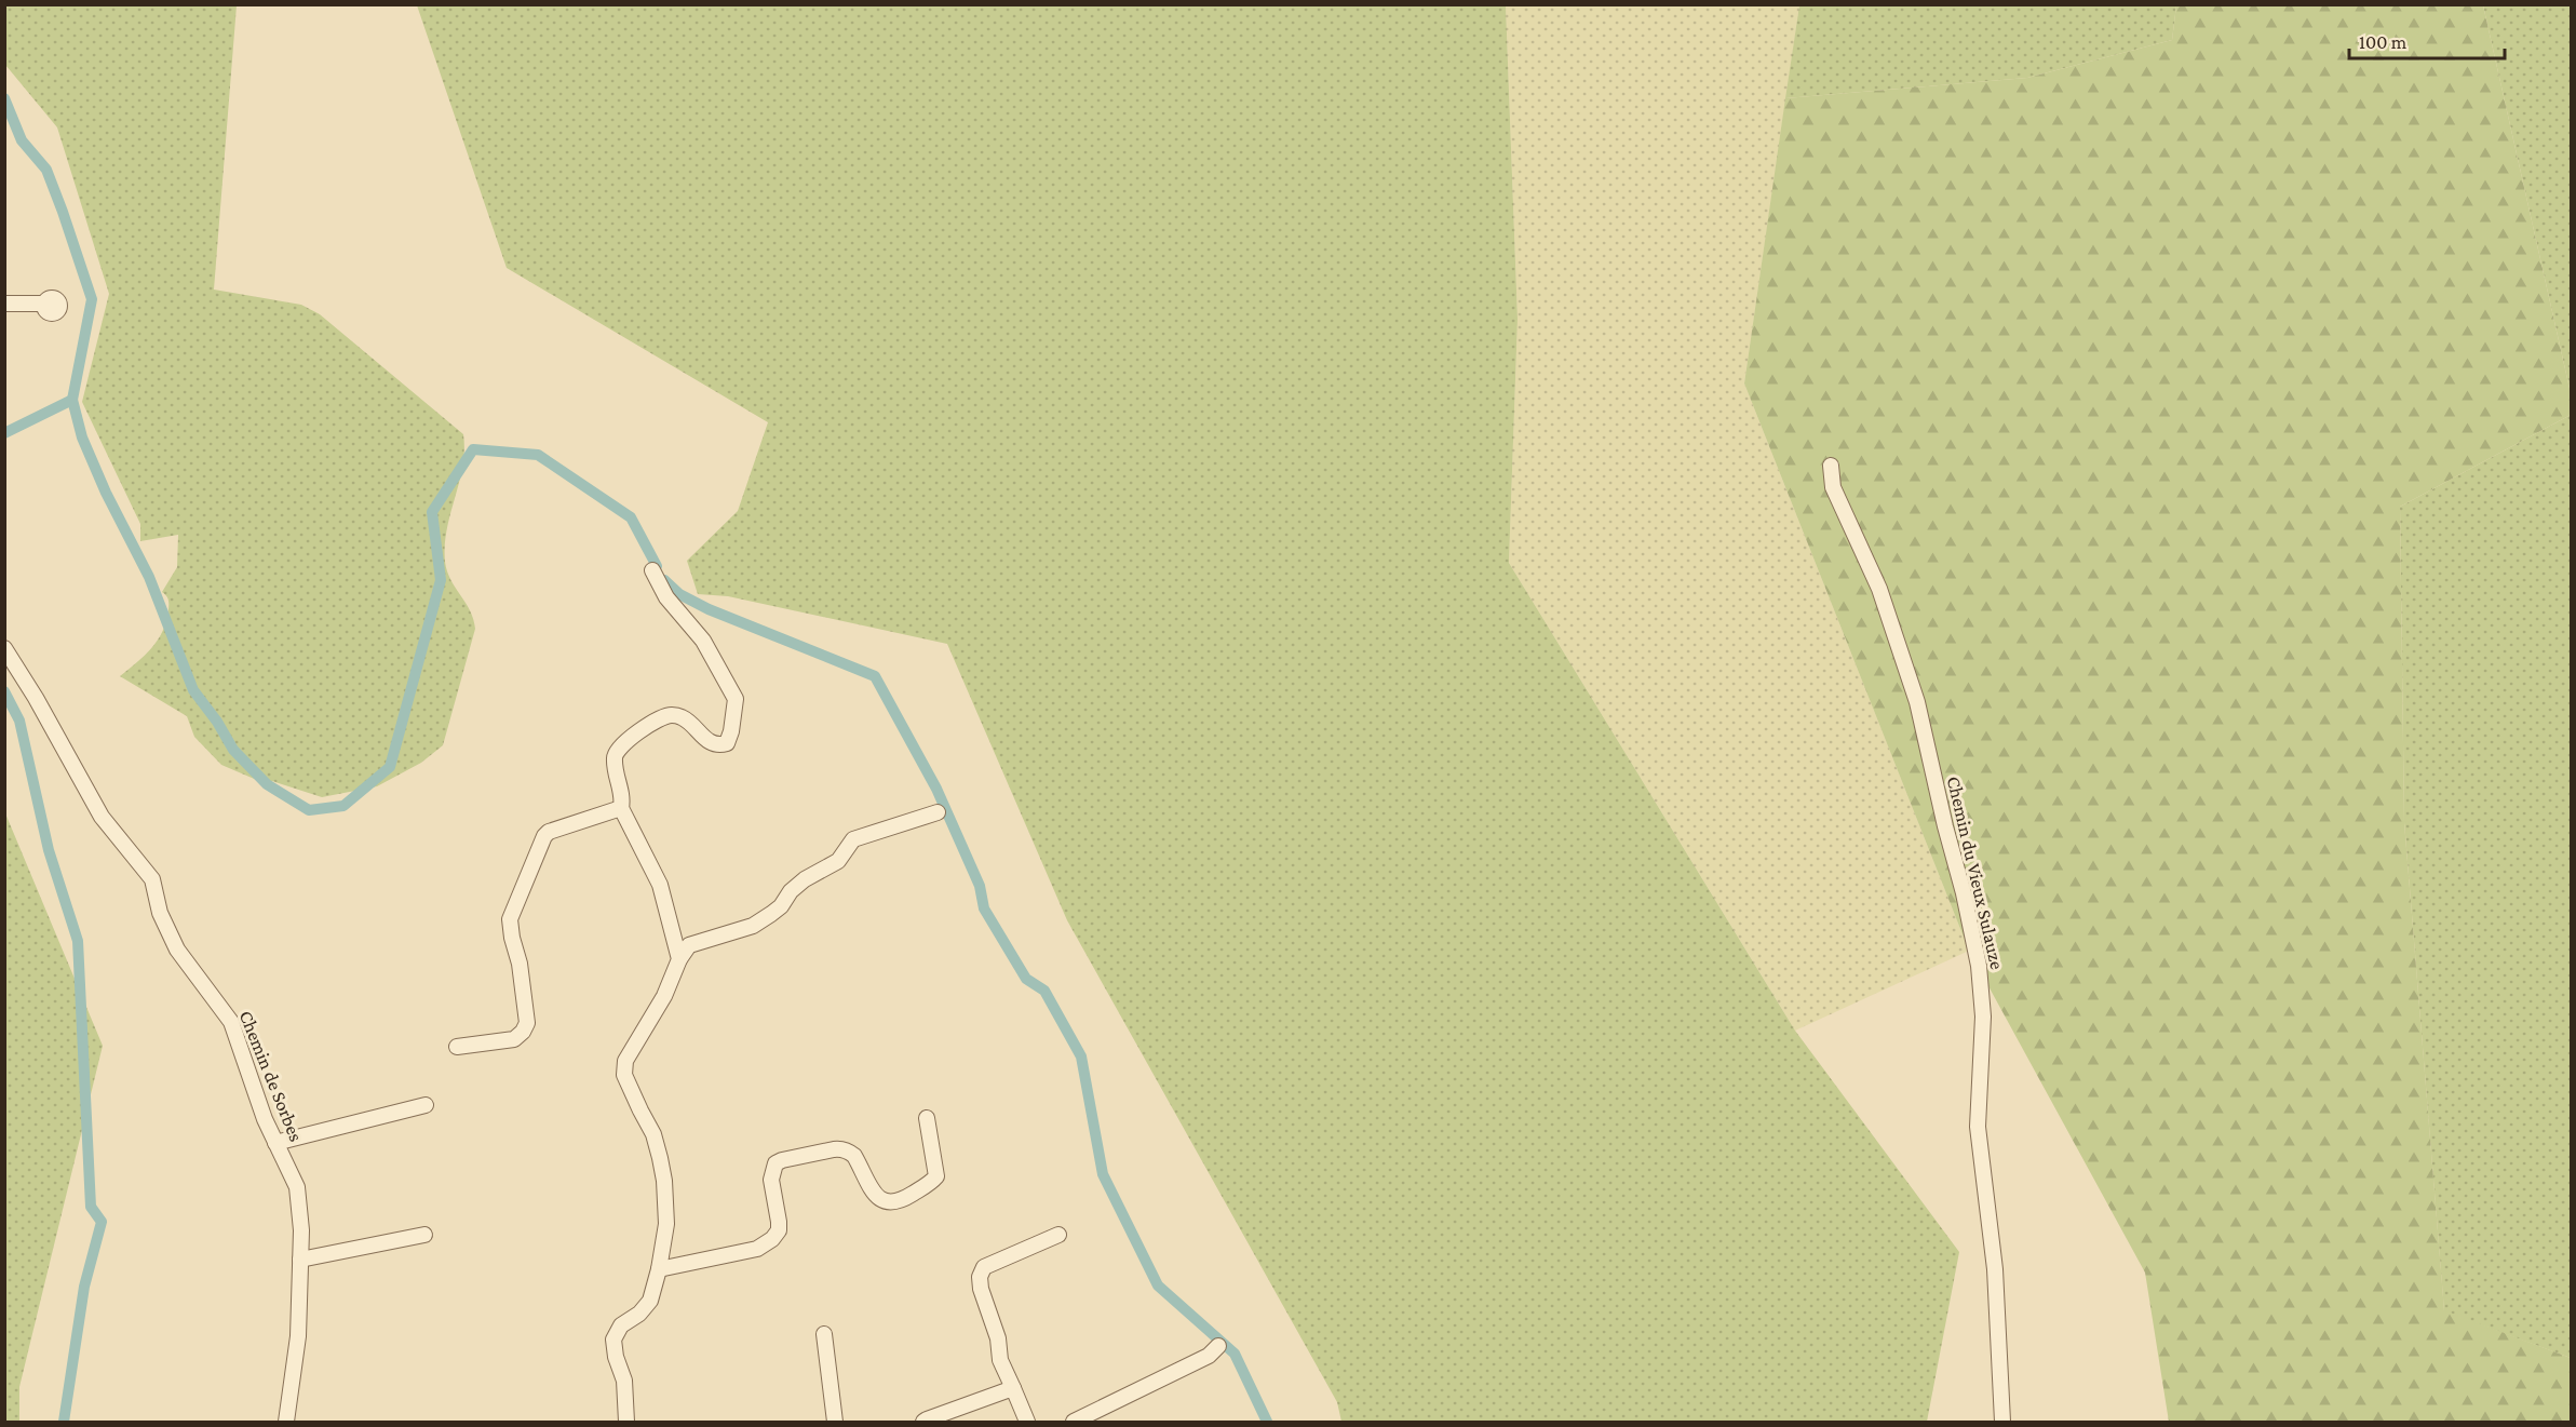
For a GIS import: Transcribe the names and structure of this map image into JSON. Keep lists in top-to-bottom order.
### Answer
{
  "streets": {
    "street": ["Chemin du Vieux Sulauze", "Chemin de Sorbes"]
  },
  "scale_bar": "100 m"
}
